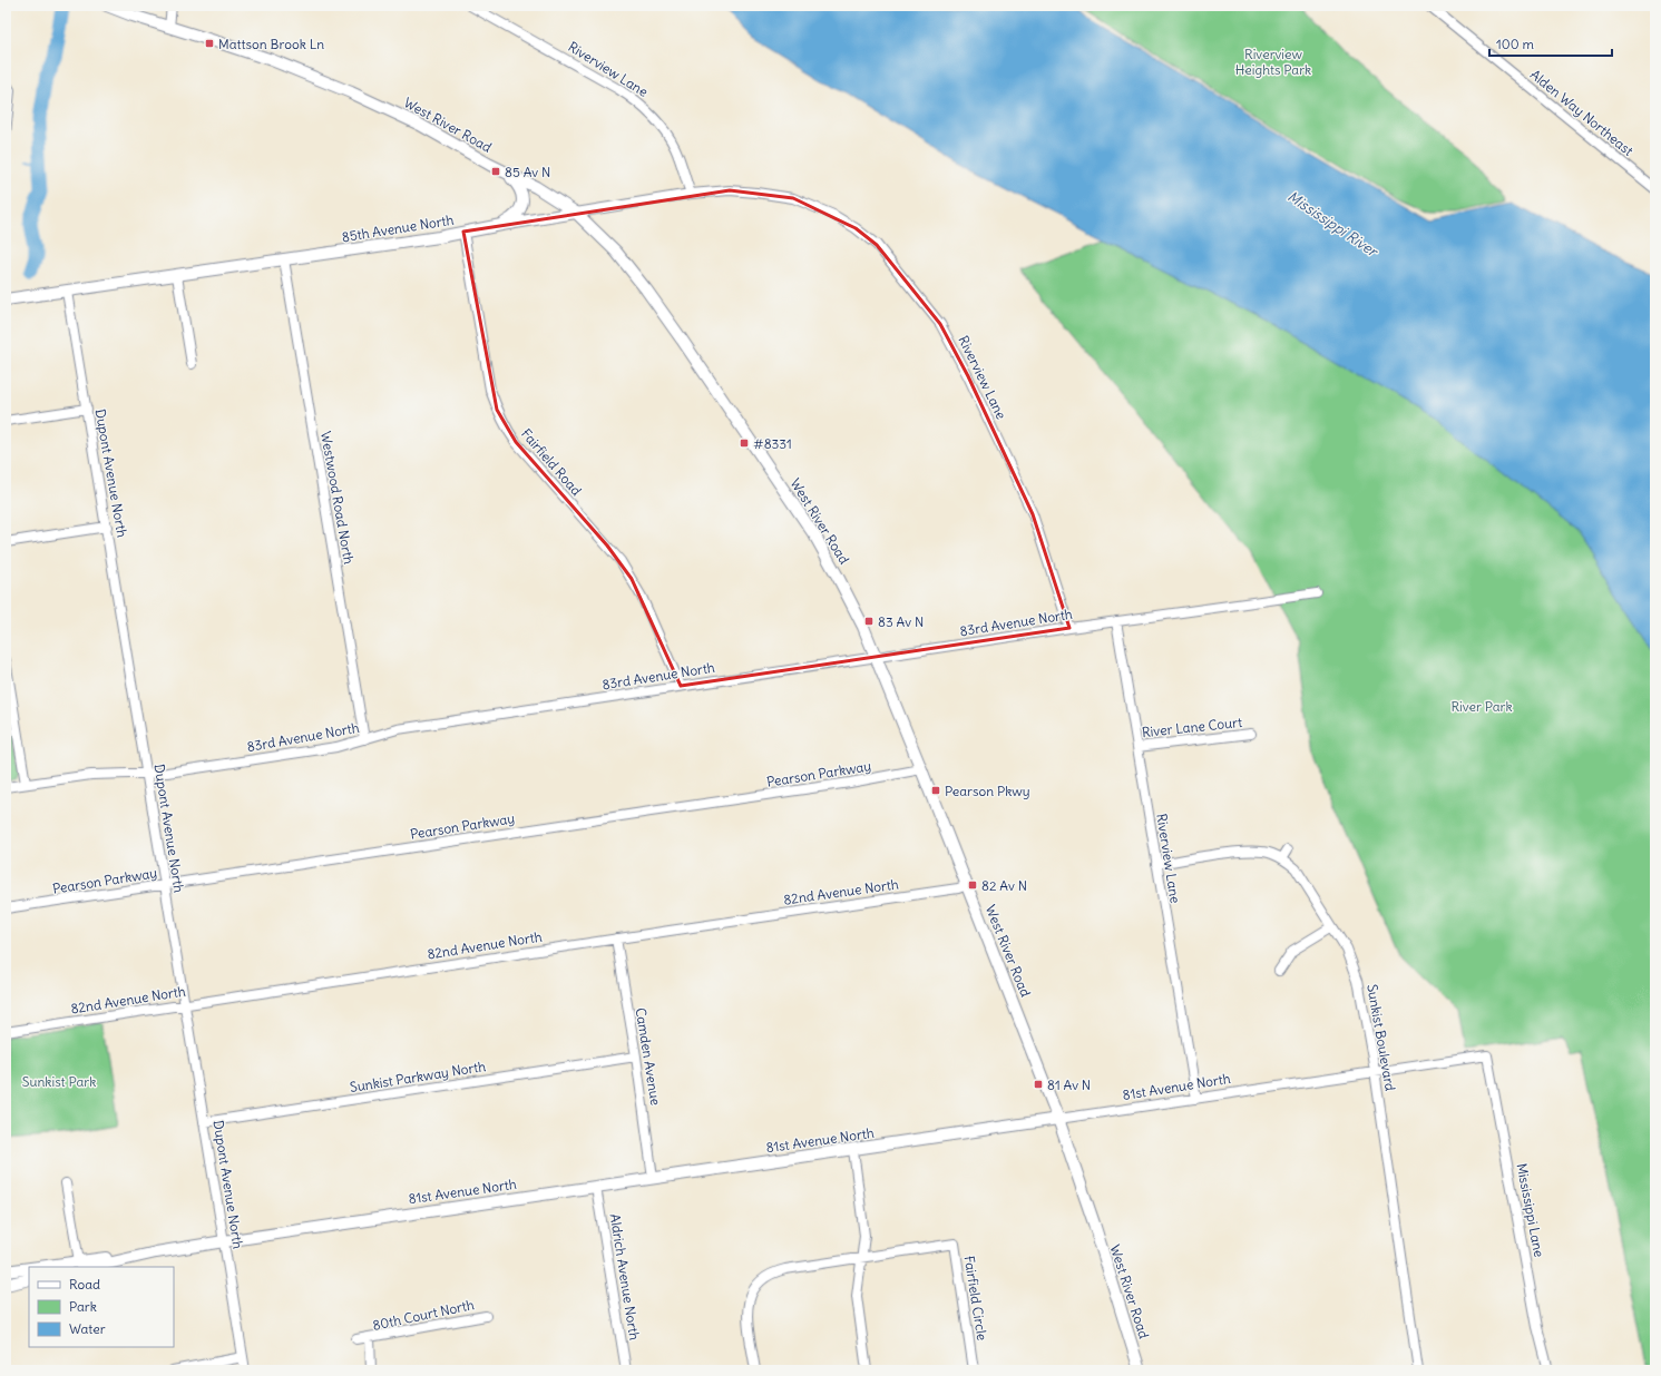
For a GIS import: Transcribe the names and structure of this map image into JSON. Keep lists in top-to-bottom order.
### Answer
{
  "streets": {
    "street": [
      "Riverview Lane",
      "Alden Way Northeast",
      "West River Road",
      "85th Avenue North",
      "Fairfield Road",
      "Dupont Avenue North",
      "Westwood Road North",
      "83rd Avenue North",
      "River Lane Court",
      "Pearson Parkway",
      "82nd Avenue North",
      "Sunkist Boulevard",
      "Camden Avenue",
      "Sunkist Parkway North",
      "81st Avenue North",
      "Mississippi Lane",
      "Aldrich Avenue North",
      "Fairfield Circle",
      "80th Court North"
    ]
  },
  "crossings": [
    ["Riverview Lane", "85th Avenue North"],
    ["Riverview Lane", "83rd Avenue North"],
    ["Riverview Lane", "River Lane Court"],
    ["Riverview Lane", "Sunkist Boulevard"],
    ["Riverview Lane", "81st Avenue North"],
    ["West River Road", "85th Avenue North"],
    ["West River Road", "83rd Avenue North"],
    ["West River Road", "Pearson Parkway"],
    ["West River Road", "82nd Avenue North"],
    ["West River Road", "81st Avenue North"],
    ["85th Avenue North", "Fairfield Road"],
    ["85th Avenue North", "Dupont Avenue North"],
    ["85th Avenue North", "Westwood Road North"],
    ["Fairfield Road", "83rd Avenue North"],
    ["Dupont Avenue North", "83rd Avenue North"],
    ["Dupont Avenue North", "Pearson Parkway"],
    ["Dupont Avenue North", "82nd Avenue North"],
    ["Dupont Avenue North", "Sunkist Parkway North"],
    ["Dupont Avenue North", "81st Avenue North"],
    ["Westwood Road North", "83rd Avenue North"],
    ["82nd Avenue North", "Camden Avenue"],
    ["Sunkist Boulevard", "81st Avenue North"],
    ["Camden Avenue", "Sunkist Parkway North"],
    ["Camden Avenue", "81st Avenue North"],
    ["81st Avenue North", "Mississippi Lane"],
    ["81st Avenue North", "Aldrich Avenue North"]
  ],
  "water": ["Mississippi River"],
  "parks": ["Riverview Heights Park", "River Park", "Sunkist Park"],
  "places": {
    "transit": [
      "Mattson Brook Ln",
      "85 Av N",
      "#8331",
      "83 Av N",
      "Pearson Pkwy",
      "82 Av N",
      "81 Av N"
    ]
  },
  "legend": ["Road", "Park", "Water"],
  "scale_bar": "100 m"
}
